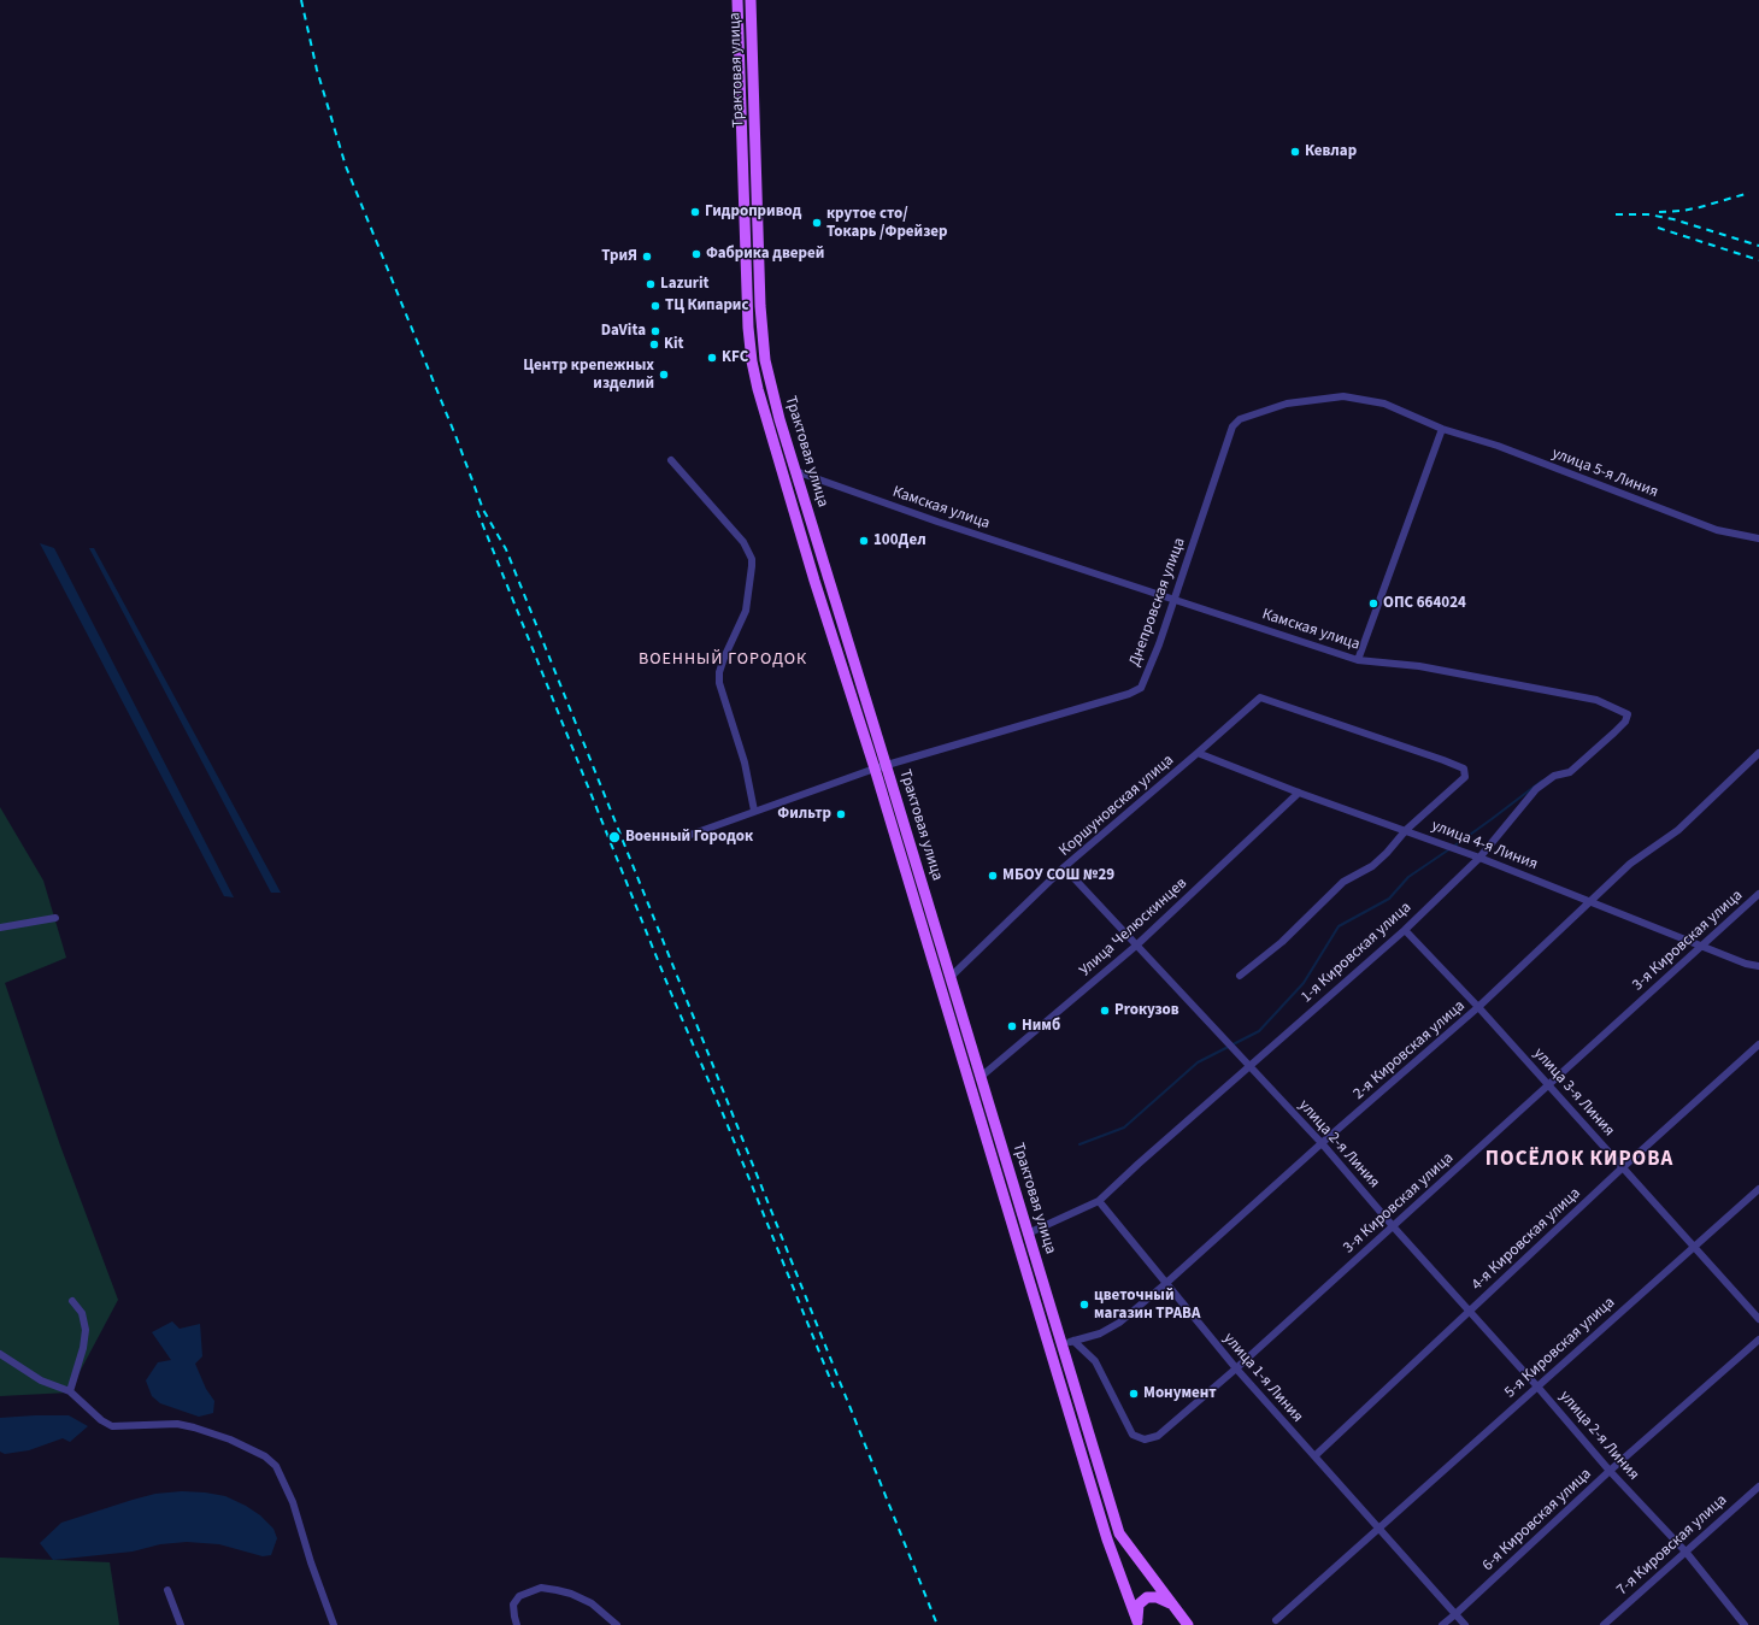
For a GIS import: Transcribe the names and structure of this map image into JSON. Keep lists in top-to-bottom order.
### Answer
{
  "streets": {
    "main road": ["Трактовая улица"],
    "street": [
      "улица 5-я Линия",
      "Камская улица",
      "Днепровская улица",
      "Коршуновская улица",
      "улица 4-я Линия",
      "Улица Челюскинцев",
      "3-я Кировская улица",
      "1-я Кировская улица",
      "2-я Кировская улица",
      "улица 3-я Линия",
      "улица 2-я Линия",
      "4-я Кировская улица",
      "5-я Кировская улица",
      "улица 1-я Линия",
      "6-я Кировская улица",
      "7-я Кировская улица"
    ]
  },
  "crossings": [
    ["Трактовая улица", "Камская улица"],
    ["Трактовая улица", "Днепровская улица"],
    ["Трактовая улица", "Коршуновская улица"],
    ["Трактовая улица", "Улица Челюскинцев"],
    ["Трактовая улица", "2-я Кировская улица"],
    ["улица 5-я Линия", "Днепровская улица"],
    ["Камская улица", "Днепровская улица"],
    ["Камская улица", "улица 4-я Линия"],
    ["Камская улица", "1-я Кировская улица"],
    ["Коршуновская улица", "улица 4-я Линия"],
    ["Коршуновская улица", "улица 2-я Линия"],
    ["улица 4-я Линия", "Улица Челюскинцев"],
    ["улица 4-я Линия", "3-я Кировская улица"],
    ["улица 4-я Линия", "1-я Кировская улица"],
    ["улица 4-я Линия", "2-я Кировская улица"],
    ["Улица Челюскинцев", "улица 2-я Линия"],
    ["3-я Кировская улица", "2-я Кировская улица"],
    ["3-я Кировская улица", "улица 3-я Линия"],
    ["3-я Кировская улица", "улица 2-я Линия"],
    ["3-я Кировская улица", "улица 1-я Линия"],
    ["1-я Кировская улица", "улица 3-я Линия"],
    ["1-я Кировская улица", "улица 2-я Линия"],
    ["1-я Кировская улица", "улица 1-я Линия"],
    ["2-я Кировская улица", "улица 3-я Линия"],
    ["2-я Кировская улица", "улица 2-я Линия"],
    ["2-я Кировская улица", "улица 1-я Линия"],
    ["улица 3-я Линия", "4-я Кировская улица"],
    ["улица 3-я Линия", "5-я Кировская улица"],
    ["улица 2-я Линия", "4-я Кировская улица"],
    ["улица 2-я Линия", "5-я Кировская улица"],
    ["улица 2-я Линия", "6-я Кировская улица"],
    ["улица 2-я Линия", "7-я Кировская улица"],
    ["4-я Кировская улица", "улица 1-я Линия"],
    ["5-я Кировская улица", "улица 1-я Линия"],
    ["улица 1-я Линия", "6-я Кировская улица"]
  ],
  "districts": ["ВОЕННЫЙ ГОРОДОК", "ПОСЁЛОК КИРОВА"],
  "places": [
    "Кевлар",
    "Гидропривод",
    "крутое сто/ Токарь /Фрейзер",
    "Фабрика дверей",
    "ТриЯ",
    "Lazurit",
    "ТЦ Кипарис",
    "DaVita",
    "Kit",
    "KFC",
    "Центр крепежных изделий",
    "100Дел",
    "ОПС 664024",
    "Фильтр",
    "Военный Городок",
    "МБОУ СОШ №29",
    "Proкузов",
    "Нимб",
    "цветочный магазин ТРАВА",
    "Монумент"
  ]
}
